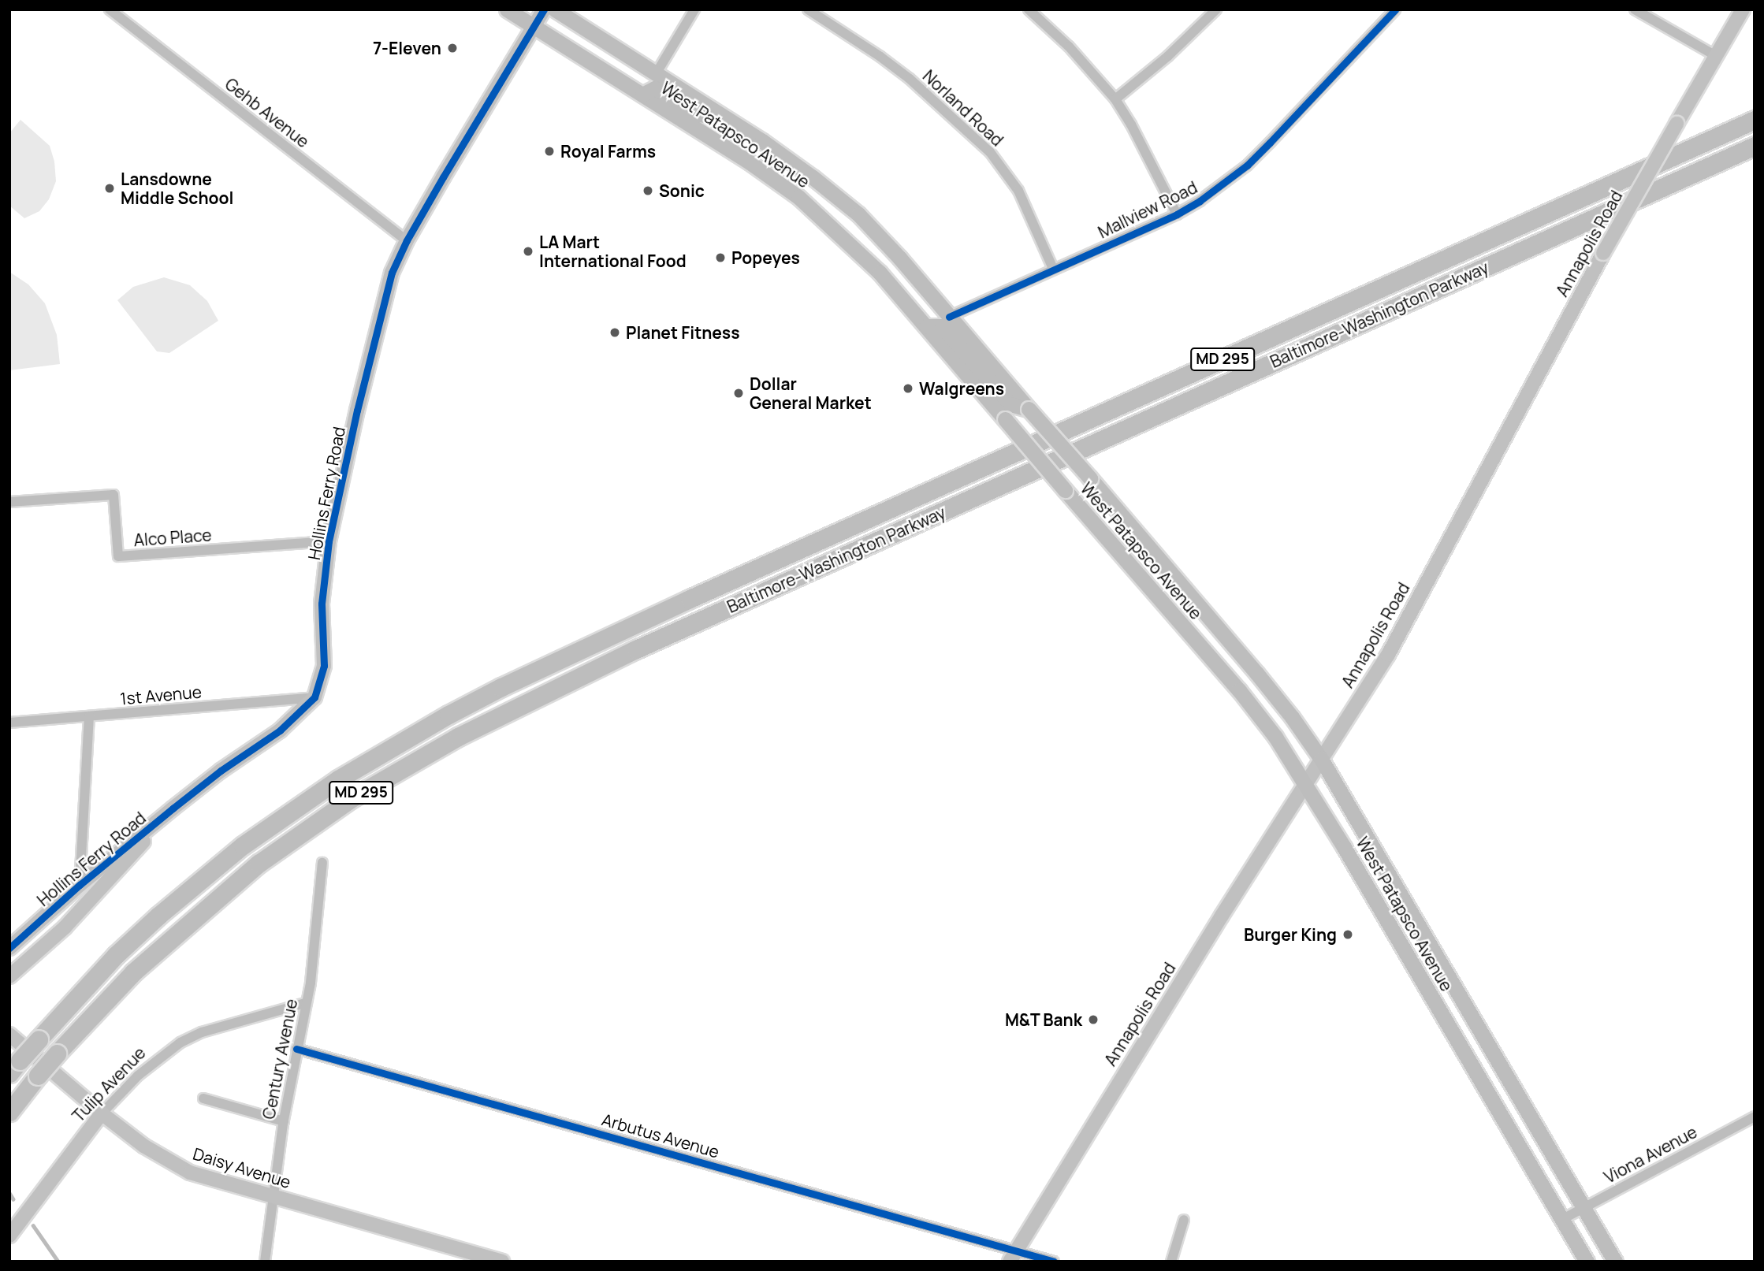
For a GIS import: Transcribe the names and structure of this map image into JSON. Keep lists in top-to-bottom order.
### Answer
{
  "streets": {
    "highway": ["Baltimore-Washington Parkway", "MD 295"],
    "main road": ["West Patapsco Avenue"],
    "street": [
      "Norland Road",
      "Gehb Avenue",
      "Mallview Road",
      "Annapolis Road",
      "Hollins Ferry Road",
      "Alco Place",
      "1st Avenue",
      "Century Avenue",
      "Tulip Avenue",
      "Arbutus Avenue",
      "Viona Avenue",
      "Daisy Avenue"
    ]
  },
  "crossings": [
    ["Norland Road", "Mallview Road"],
    ["Gehb Avenue", "Hollins Ferry Road"],
    ["West Patapsco Avenue", "Mallview Road"],
    ["West Patapsco Avenue", "Annapolis Road"],
    ["West Patapsco Avenue", "Hollins Ferry Road"],
    ["West Patapsco Avenue", "Viona Avenue"],
    ["Annapolis Road", "Arbutus Avenue"],
    ["Hollins Ferry Road", "Alco Place"],
    ["Hollins Ferry Road", "1st Avenue"],
    ["Century Avenue", "Tulip Avenue"],
    ["Century Avenue", "Arbutus Avenue"],
    ["Century Avenue", "Daisy Avenue"],
    ["Tulip Avenue", "Daisy Avenue"]
  ],
  "places": [
    "7-Eleven",
    "Royal Farms",
    "Lansdowne Middle School",
    "Sonic",
    "LA Mart International Food",
    "Popeyes",
    "Planet Fitness",
    "Walgreens",
    "Dollar General Market",
    "Burger King",
    "M&T Bank"
  ]
}
